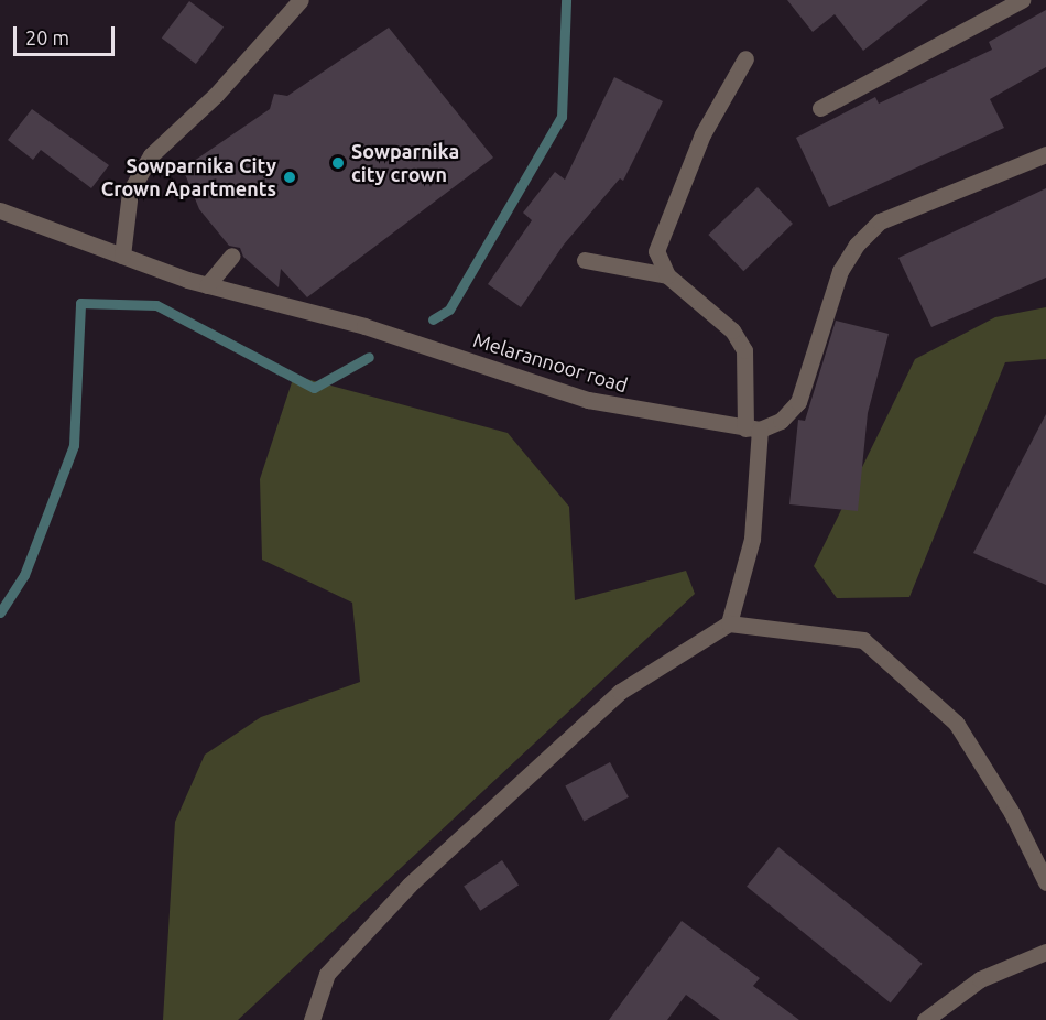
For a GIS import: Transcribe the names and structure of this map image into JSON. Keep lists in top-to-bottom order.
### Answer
{
  "streets": {
    "street": ["Melarannoor road"]
  },
  "places": ["Sowparnika city crown", "Sowparnika City Crown Apartments"],
  "scale_bar": "20 m"
}
